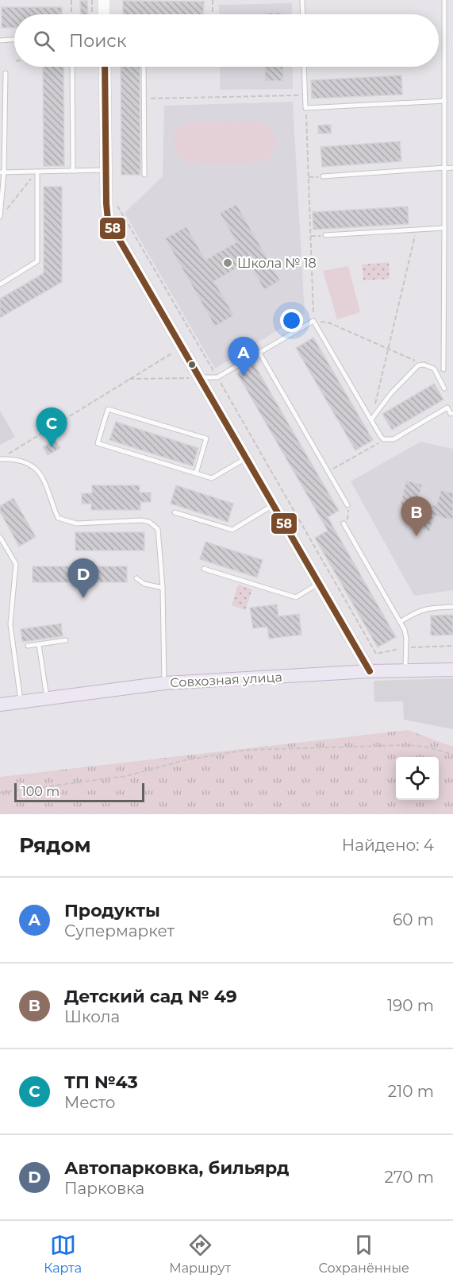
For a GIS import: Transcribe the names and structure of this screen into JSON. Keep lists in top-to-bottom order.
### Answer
{
  "streets": {
    "main road": ["Совхозная улица"]
  },
  "places": ["Школа № 18"],
  "lines": ["transit line 58"],
  "scale_bar": "100 m",
  "page": {
    "search": "Поиск",
    "pins": [
      "A",
      "C",
      "B",
      "D"
    ],
    "scale": "100 m",
    "heading": ["Рядом", "Найдено: 4"],
    "list": [
      {
        "mark": "A",
        "name": "Продукты",
        "note": "Супермаркет",
        "value": "60 m"
      },
      {
        "mark": "B",
        "name": "Детский сад № 49",
        "note": "Школа",
        "value": "190 m"
      },
      {
        "mark": "C",
        "name": "ТП №43",
        "note": "Место",
        "value": "210 m"
      },
      {
        "mark": "D",
        "name": "Автопарковка, бильярд",
        "note": "Парковка",
        "value": "270 m"
      }
    ],
    "nav": ["Карта", "Маршрут", "Сохранённые"]
  }
}
